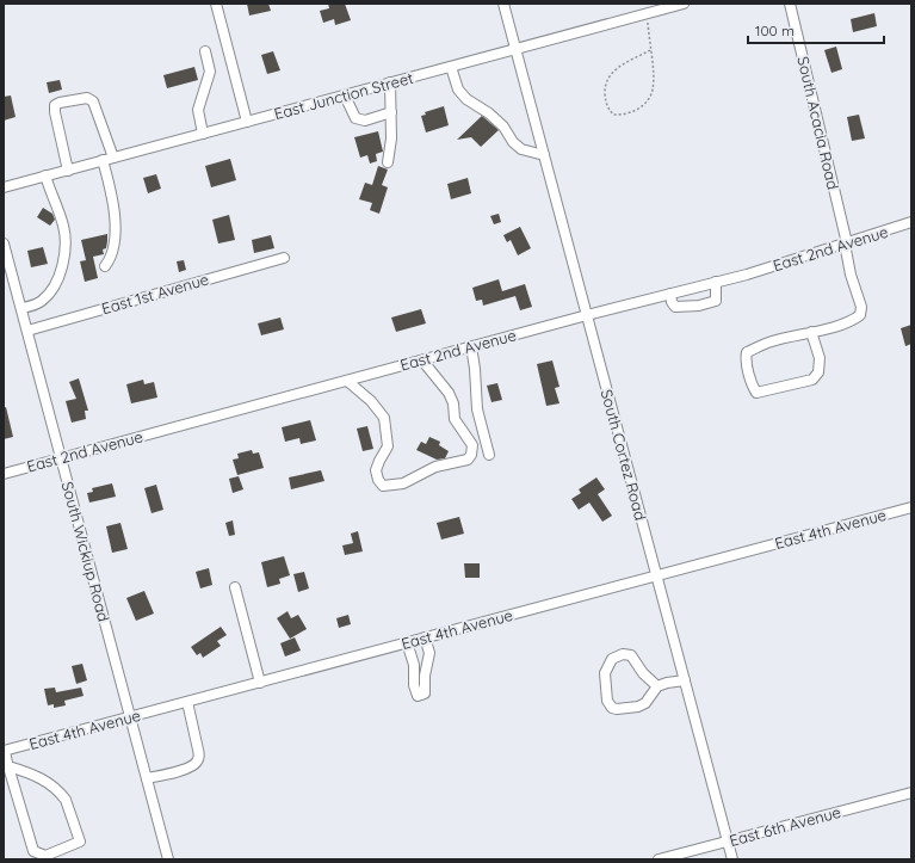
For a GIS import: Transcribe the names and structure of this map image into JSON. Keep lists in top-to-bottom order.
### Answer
{
  "streets": {
    "street": [
      "East Junction Street",
      "South Acacia Road",
      "East 2nd Avenue",
      "East 1st Avenue",
      "South Cortez Road",
      "East 4th Avenue",
      "South Wickiup Road",
      "East 6th Avenue"
    ]
  },
  "crossings": [
    ["East Junction Street", "South Cortez Road"],
    ["South Acacia Road", "East 2nd Avenue"],
    ["East 2nd Avenue", "South Cortez Road"],
    ["East 2nd Avenue", "South Wickiup Road"],
    ["East 1st Avenue", "South Wickiup Road"],
    ["South Cortez Road", "East 4th Avenue"],
    ["South Cortez Road", "East 6th Avenue"],
    ["East 4th Avenue", "South Wickiup Road"]
  ],
  "scale_bar": "100 m"
}
